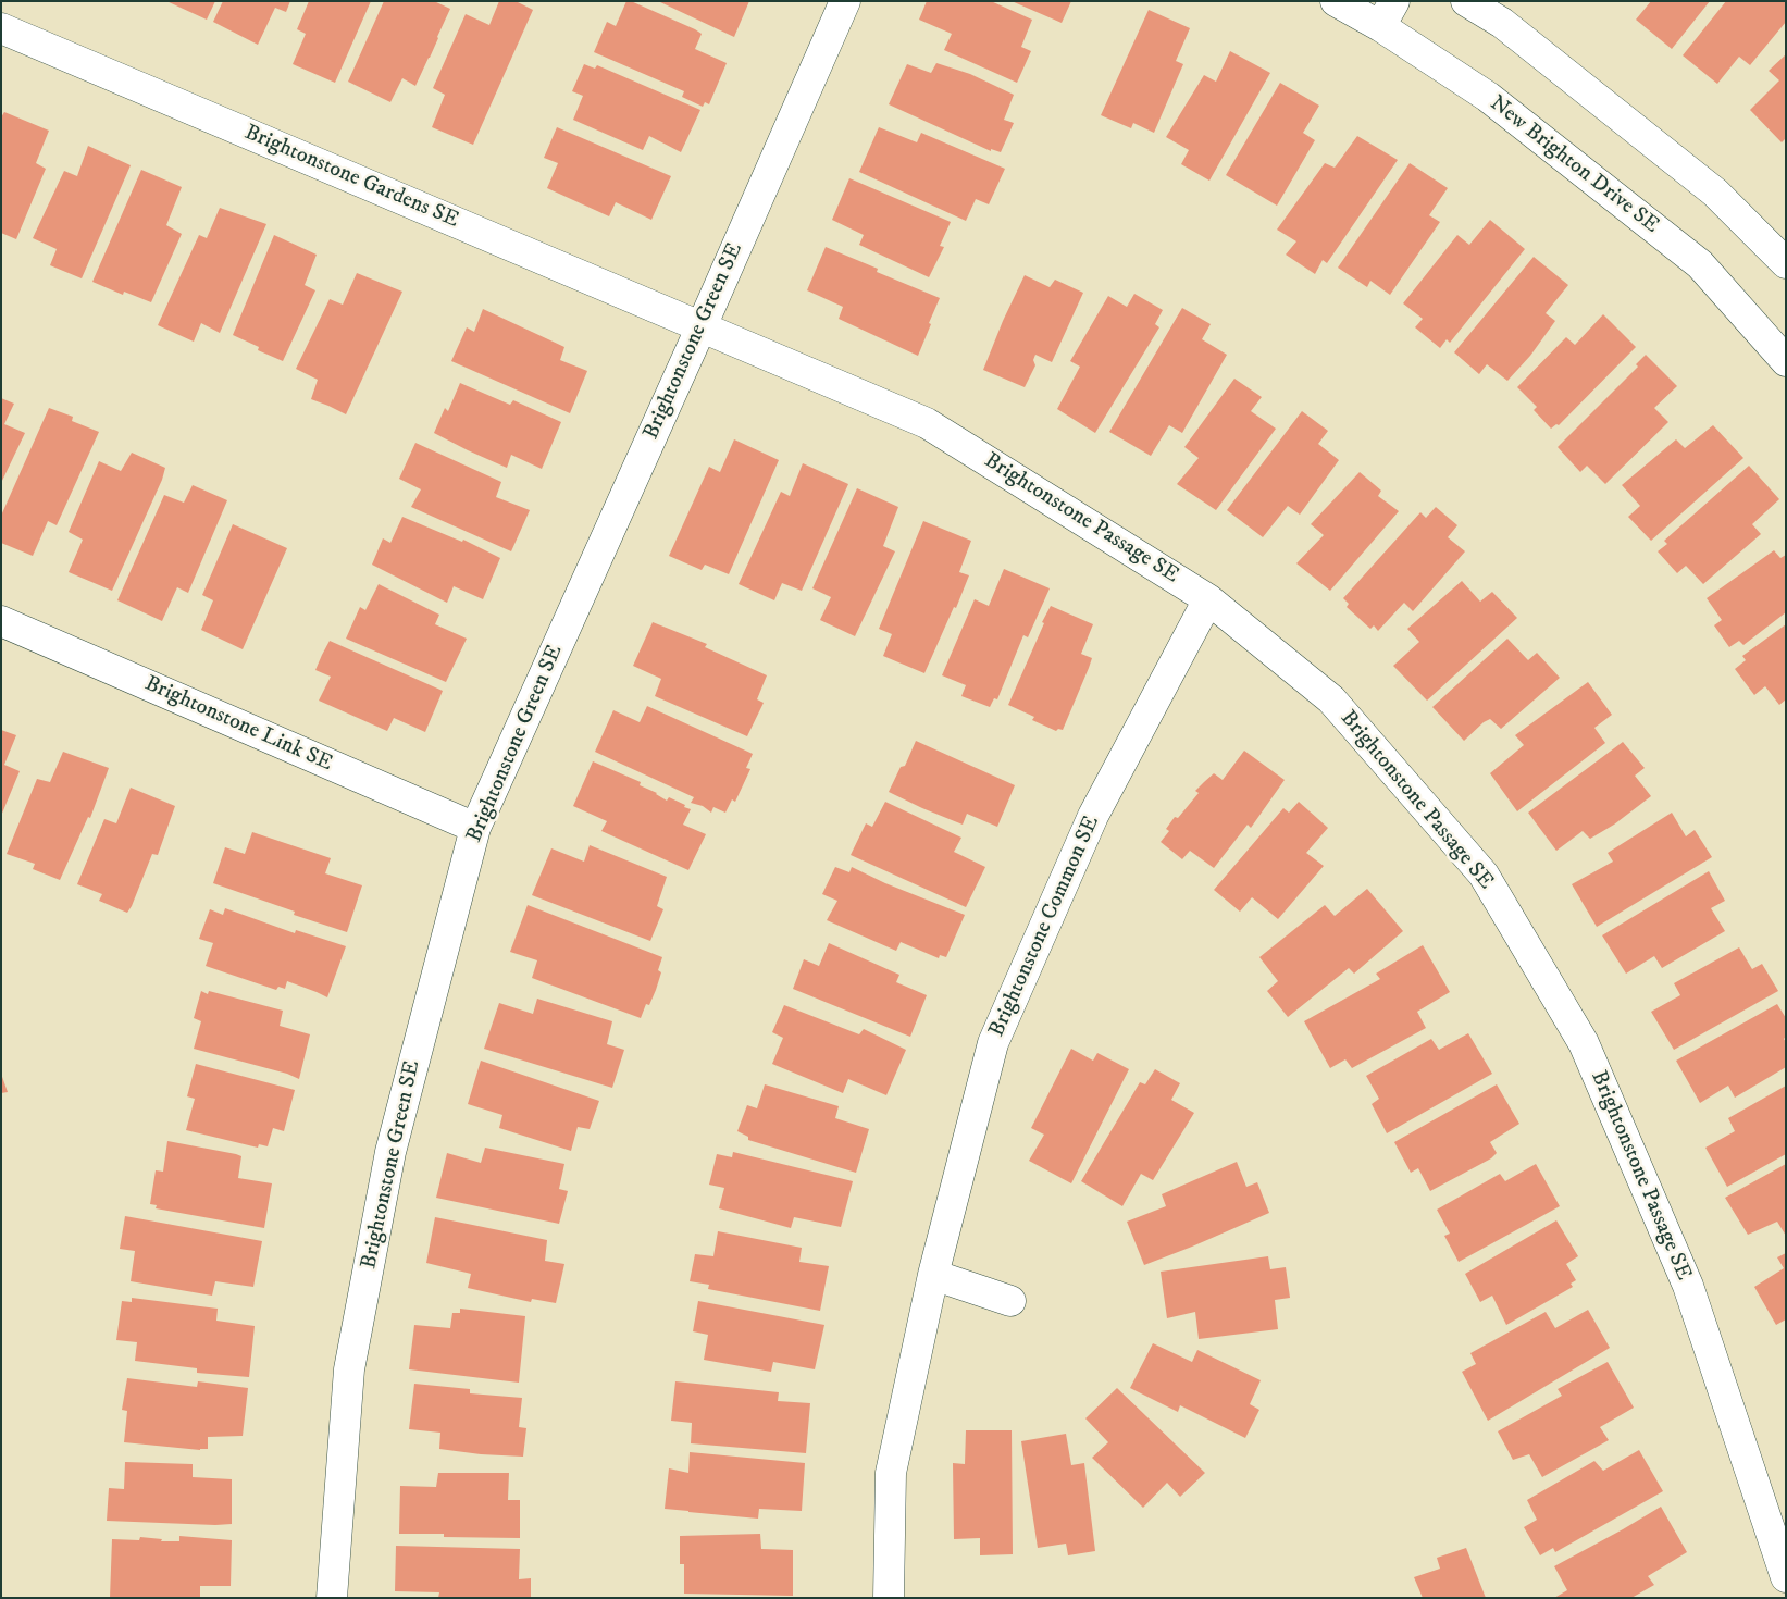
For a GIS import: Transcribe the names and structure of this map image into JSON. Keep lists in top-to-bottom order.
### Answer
{
  "streets": {
    "street": [
      "New Brighton Drive SE",
      "Brightonstone Gardens SE",
      "Brightonstone Green SE",
      "Brightonstone Passage SE",
      "Brightonstone Link SE",
      "Brightonstone Common SE"
    ]
  },
  "crossings": [
    ["Brightonstone Gardens SE", "Brightonstone Green SE"],
    ["Brightonstone Gardens SE", "Brightonstone Passage SE"],
    ["Brightonstone Green SE", "Brightonstone Passage SE"],
    ["Brightonstone Green SE", "Brightonstone Link SE"],
    ["Brightonstone Passage SE", "Brightonstone Common SE"]
  ]
}
